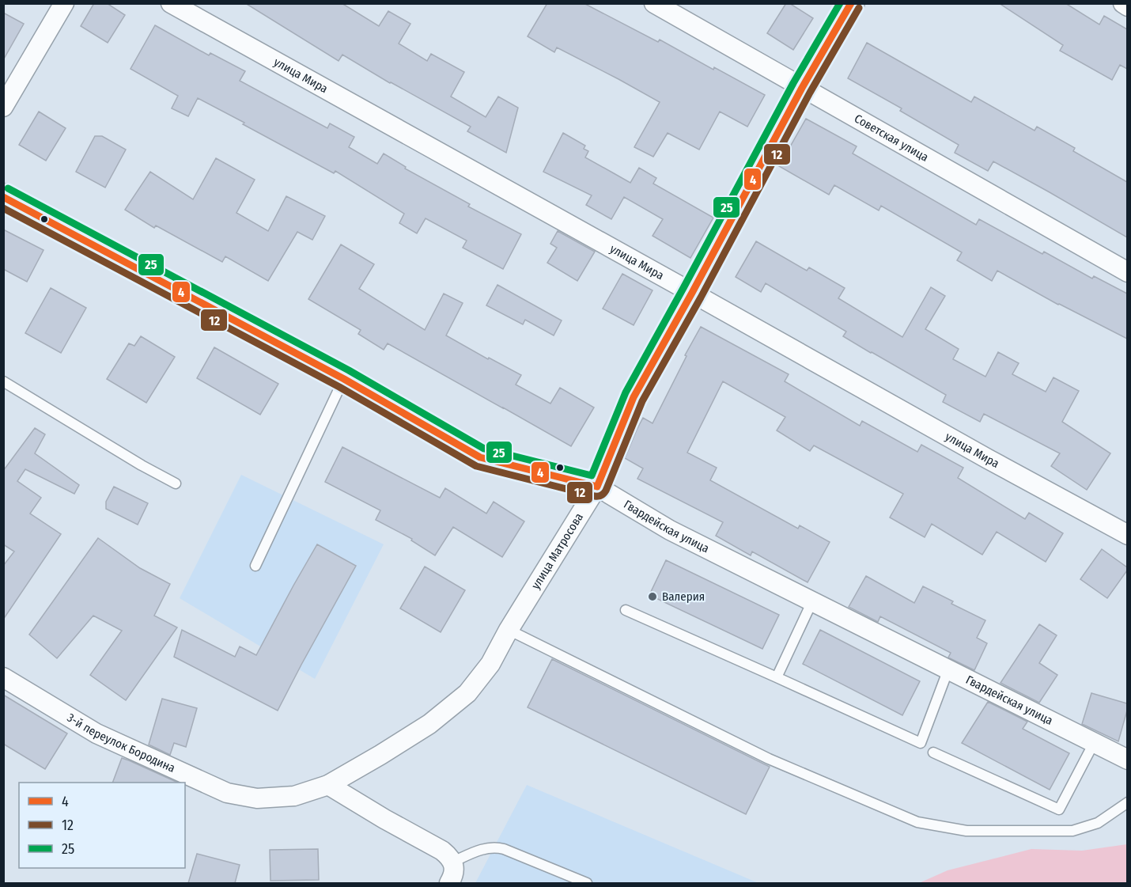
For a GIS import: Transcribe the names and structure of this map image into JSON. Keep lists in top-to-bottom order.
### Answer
{
  "streets": {
    "street": [
      "улица Мира",
      "Советская улица",
      "Гвардейская улица",
      "улица Матросова",
      "3-й переулок Бородина"
    ]
  },
  "crossings": [
    ["улица Мира", "улица Матросова"],
    ["Советская улица", "улица Матросова"],
    ["Гвардейская улица", "улица Матросова"],
    ["улица Матросова", "3-й переулок Бородина"]
  ],
  "places": ["Валерия"],
  "lines": ["transit line 4", "transit line 25", "transit line 12"],
  "legend": ["4", "12", "25"]
}
